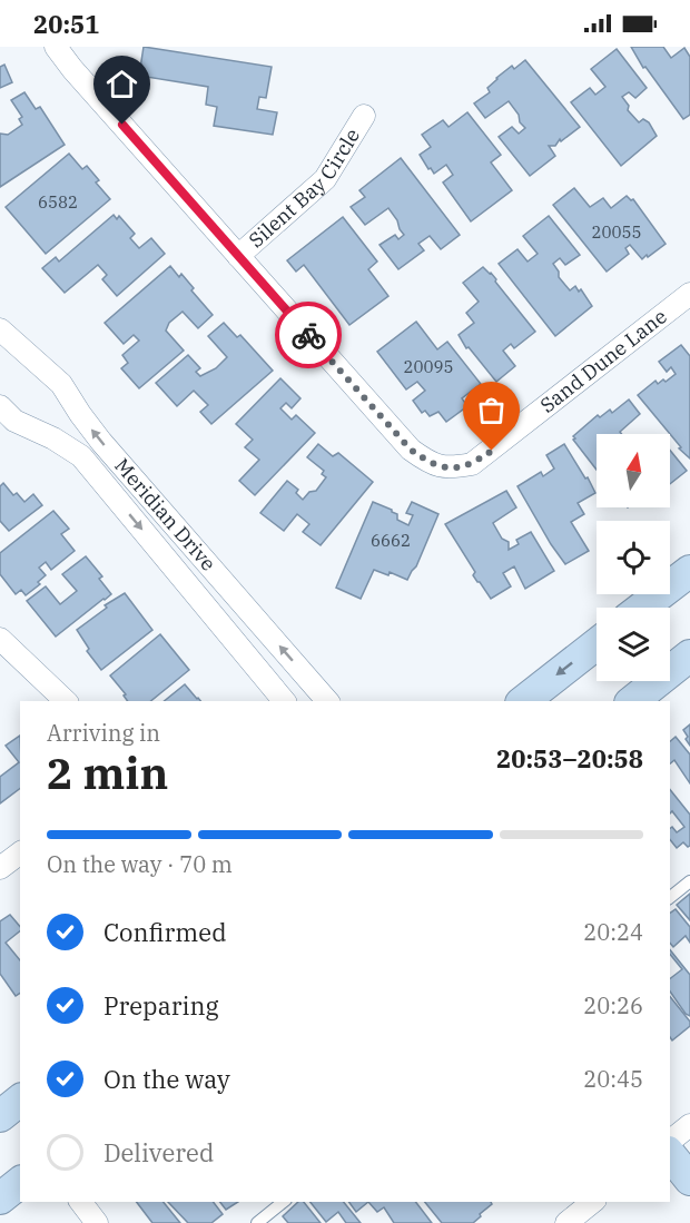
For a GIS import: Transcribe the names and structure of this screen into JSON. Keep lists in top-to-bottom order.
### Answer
{
  "streets": {
    "street": ["Silent Bay Circle", "Sand Dune Lane", "Meridian Drive"]
  },
  "crossings": [
    ["Silent Bay Circle", "Sand Dune Lane"]
  ],
  "house_numbers": [
    "6582",
    "20055",
    "20095",
    "6662"
  ],
  "north": "top",
  "page": {
    "status": "20:51",
    "heading": ["2 min", "Arriving in", "20:53–20:58"],
    "bar": "On the way · 70 m",
    "list": [
      ["Confirmed", "20:24"],
      ["Preparing", "20:26"],
      ["On the way", "20:45"],
      "Delivered"
    ]
  }
}
